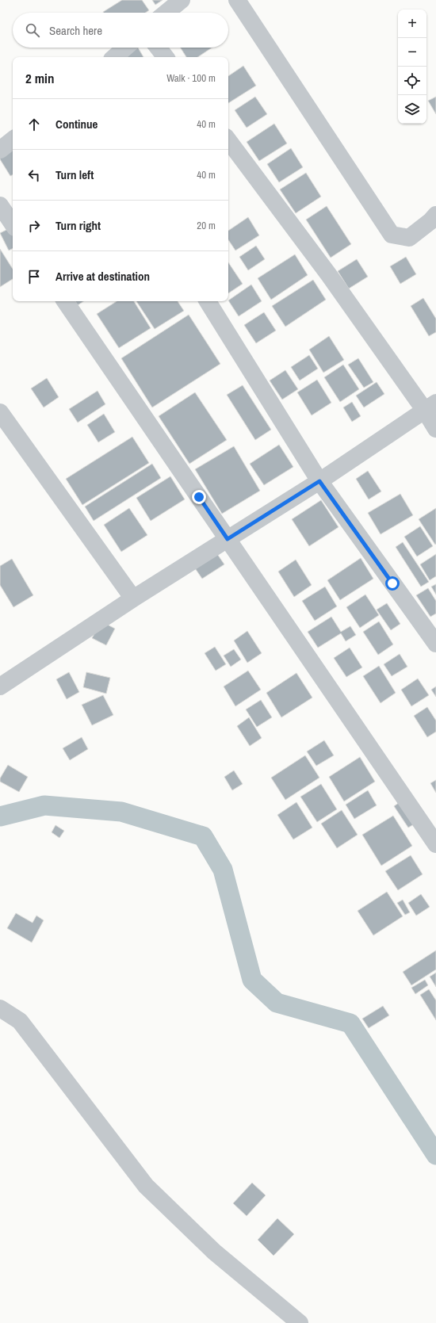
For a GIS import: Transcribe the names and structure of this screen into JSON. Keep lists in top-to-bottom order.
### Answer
{
  "page": {
    "map_buttons": ["+", "−"],
    "search": "Search here",
    "heading": ["2 min", "Walk · 100 m"],
    "list": [
      ["Continue", "40 m"],
      ["Turn left", "40 m"],
      ["Turn right", "20 m"],
      "Arrive at destination"
    ]
  }
}
